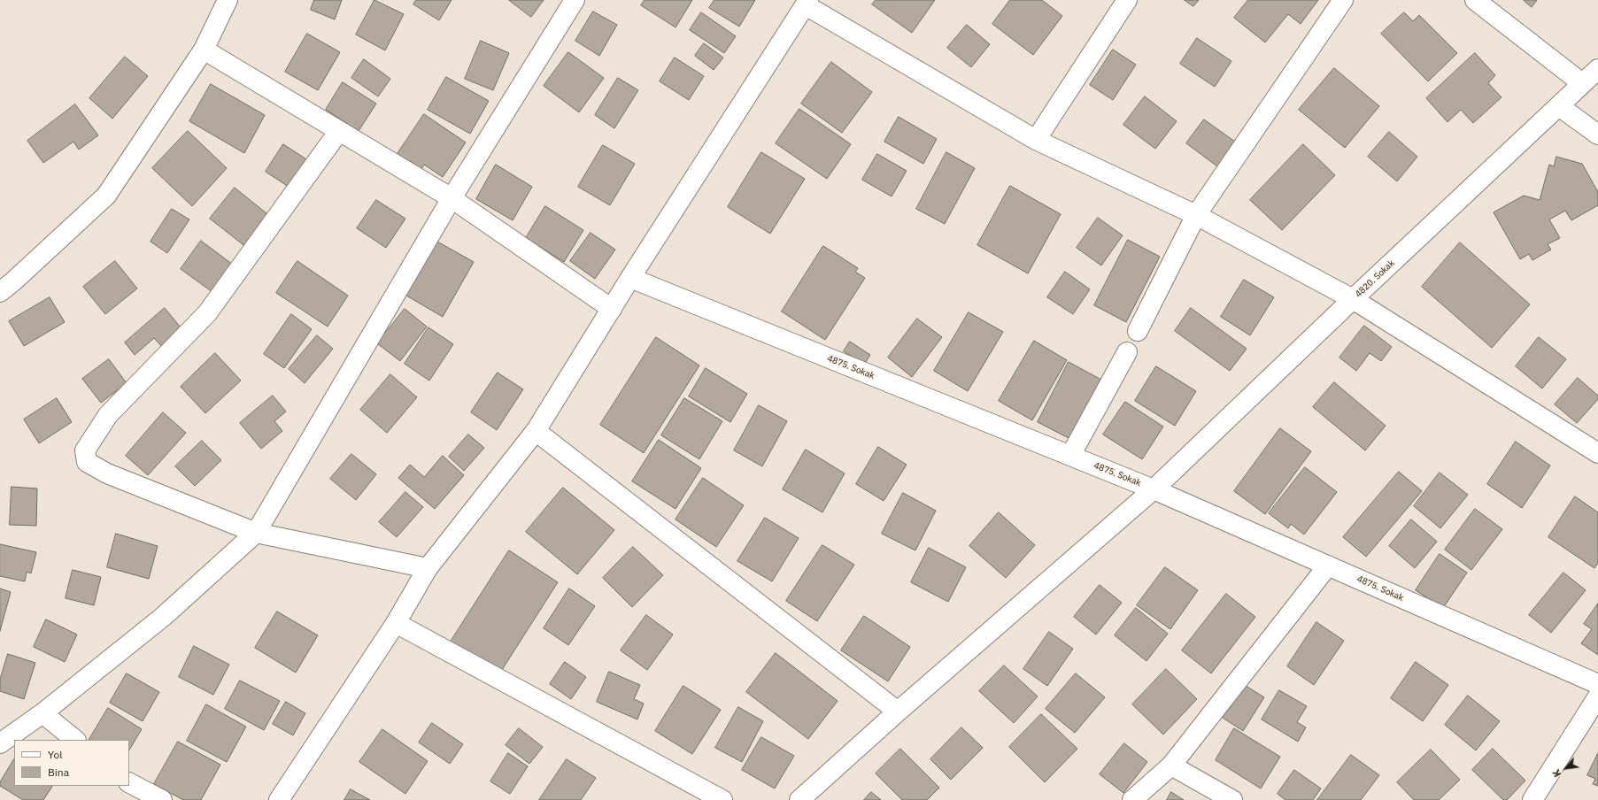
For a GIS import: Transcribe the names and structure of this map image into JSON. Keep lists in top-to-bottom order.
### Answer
{
  "streets": {
    "street": ["4820. Sokak", "4875. Sokak"]
  },
  "crossings": [
    ["4820. Sokak", "4875. Sokak"]
  ],
  "legend": ["Yol", "Bina"],
  "north": "bottom left"
}
